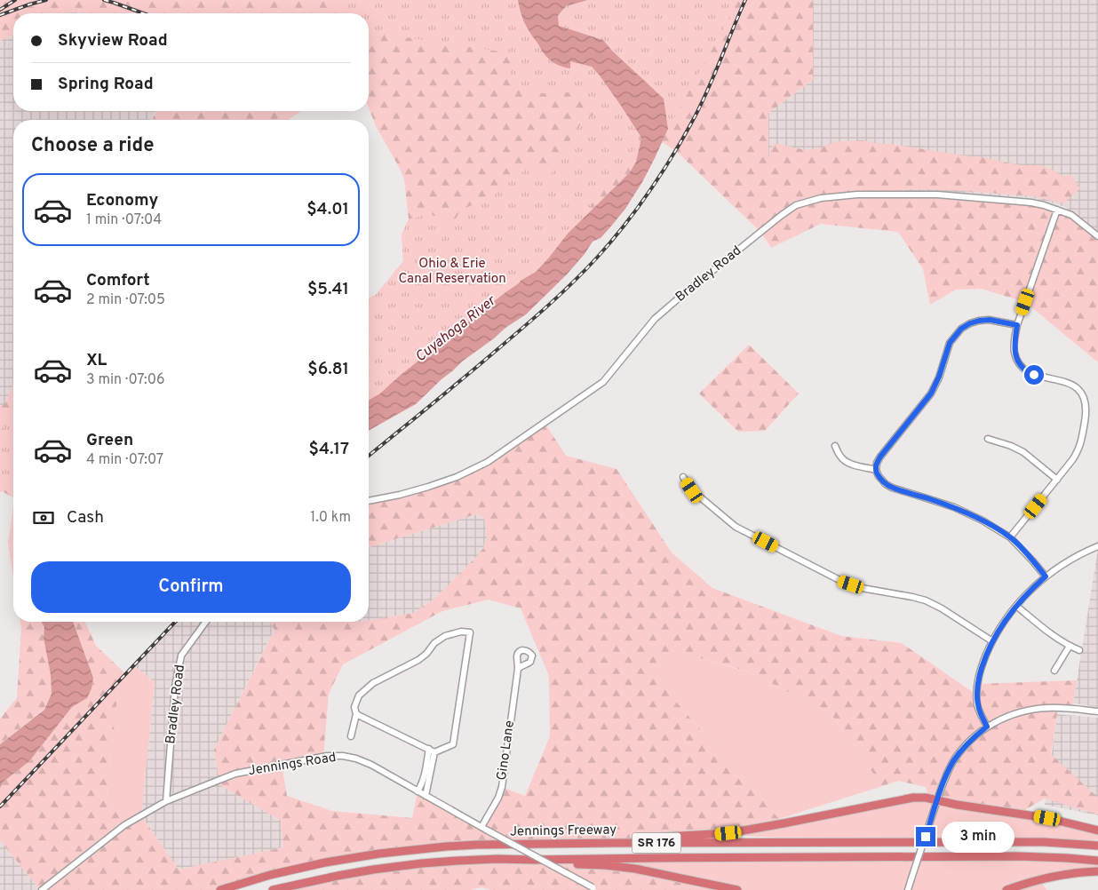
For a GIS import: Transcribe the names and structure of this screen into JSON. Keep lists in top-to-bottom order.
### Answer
{
  "streets": {
    "highway": ["Jennings Freeway", "SR 176"],
    "street": ["Bradley Road", "Gino Lane", "Jennings Road"]
  },
  "crossings": [
    ["Bradley Road", "Jennings Road"],
    ["Gino Lane", "Jennings Road"]
  ],
  "water": ["Cuyahoga River"],
  "parks": ["Ohio & Erie Canal Reservation"],
  "page": {
    "banner": ["Skyview Road", "Spring Road"],
    "heading": "Choose a ride",
    "list": [
      {
        "name": "Economy",
        "note": "1 min · 07:04",
        "value": "$4.01"
      },
      {
        "name": "Comfort",
        "note": "2 min · 07:05",
        "value": "$5.41"
      },
      {
        "name": "XL",
        "note": "3 min · 07:06",
        "value": "$6.81"
      },
      {
        "name": "Green",
        "note": "4 min · 07:07",
        "value": "$4.17"
      }
    ],
    "pay": ["Cash", "1.0 km"],
    "buttons": "Confirm",
    "bubble": "3 min"
  }
}
